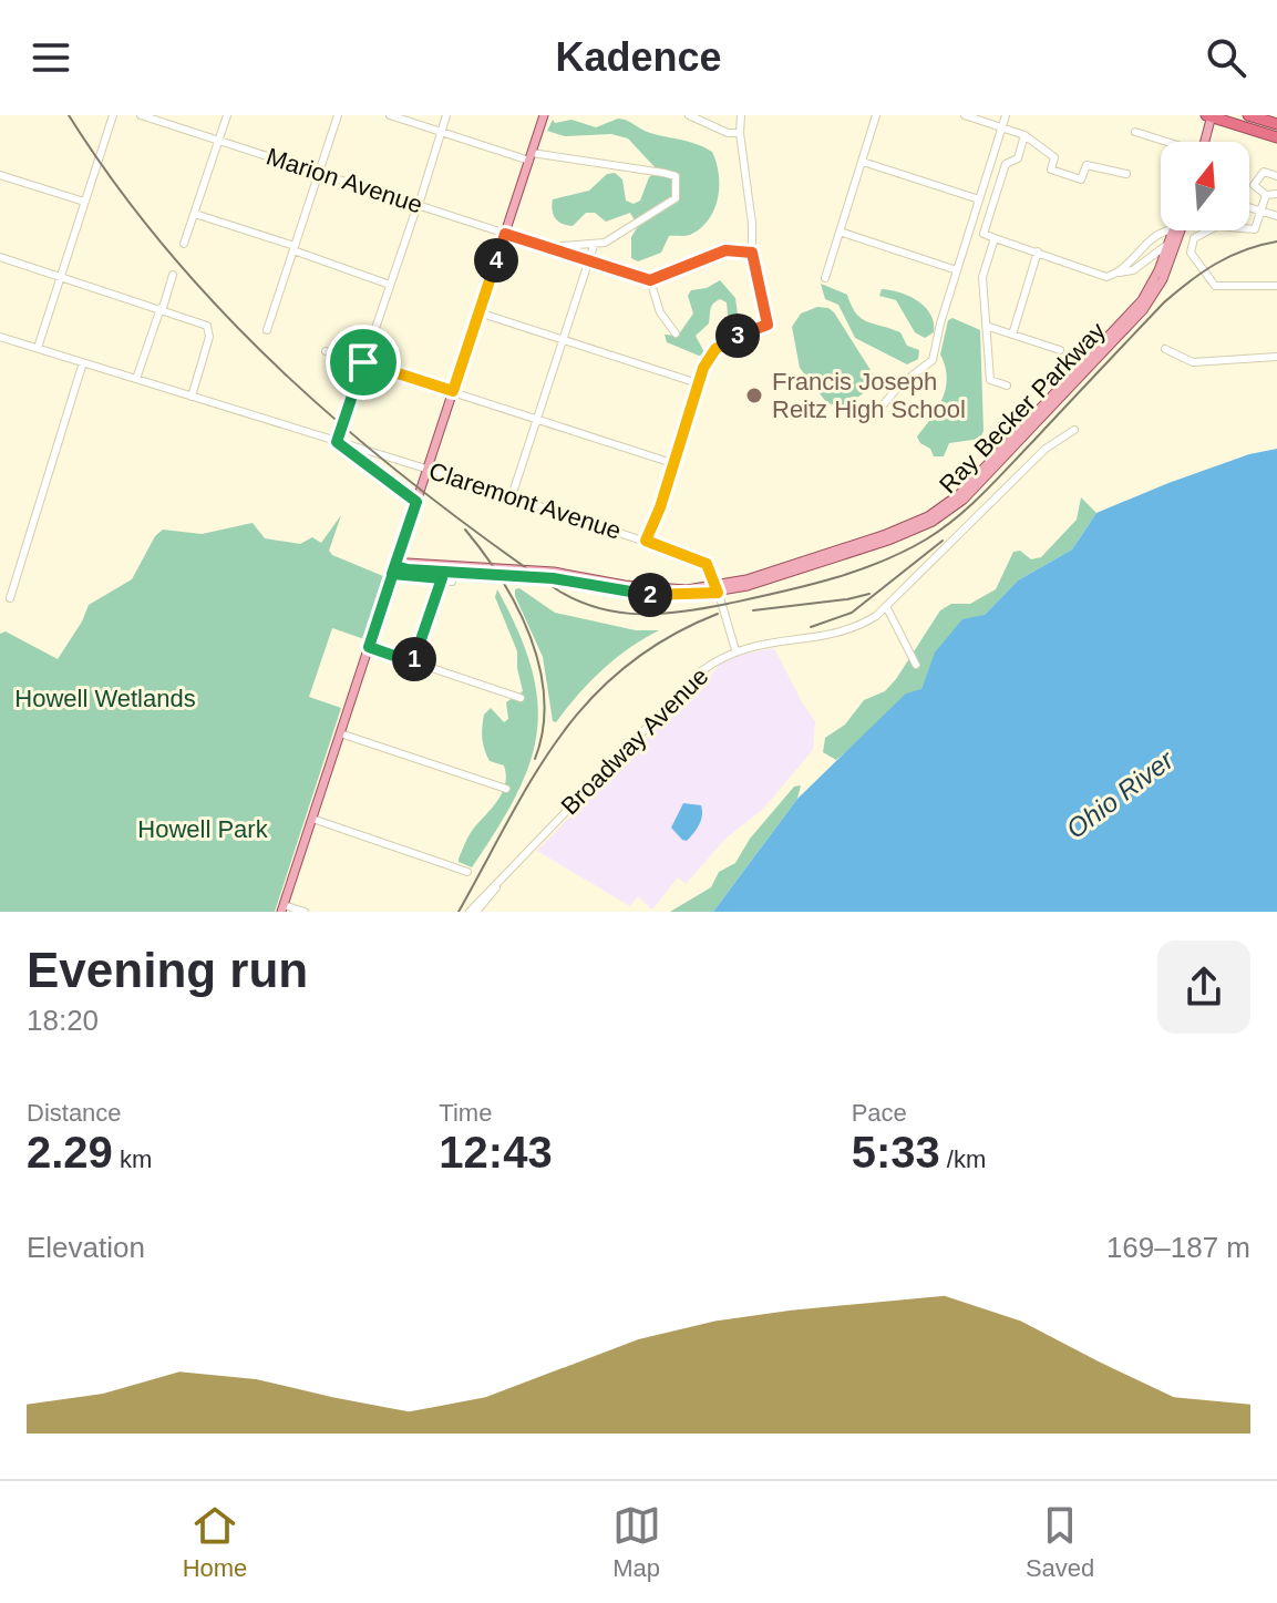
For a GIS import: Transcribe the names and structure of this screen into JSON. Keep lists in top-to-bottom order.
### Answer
{
  "streets": {
    "main road": ["Ray Becker Parkway"],
    "street": ["Marion Avenue", "Claremont Avenue", "Broadway Avenue"]
  },
  "crossings": [
    ["Ray Becker Parkway", "Claremont Avenue"],
    ["Claremont Avenue", "Broadway Avenue"]
  ],
  "water": ["Ohio River"],
  "parks": ["Howell Wetlands", "Howell Park"],
  "places": ["Francis Joseph Reitz High School"],
  "north": "top",
  "page": {
    "header": "Kadence",
    "pins": [
      "4",
      "3",
      "2",
      "1"
    ],
    "heading": ["Evening run", "18:20"],
    "stats": [
      ["Distance", "2.29 km"],
      ["Time", "12:43"],
      ["Pace", "5:33 /km"]
    ],
    "chart": ["Elevation", "169–187 m"],
    "tabs": ["Home", "Map", "Saved"]
  }
}
